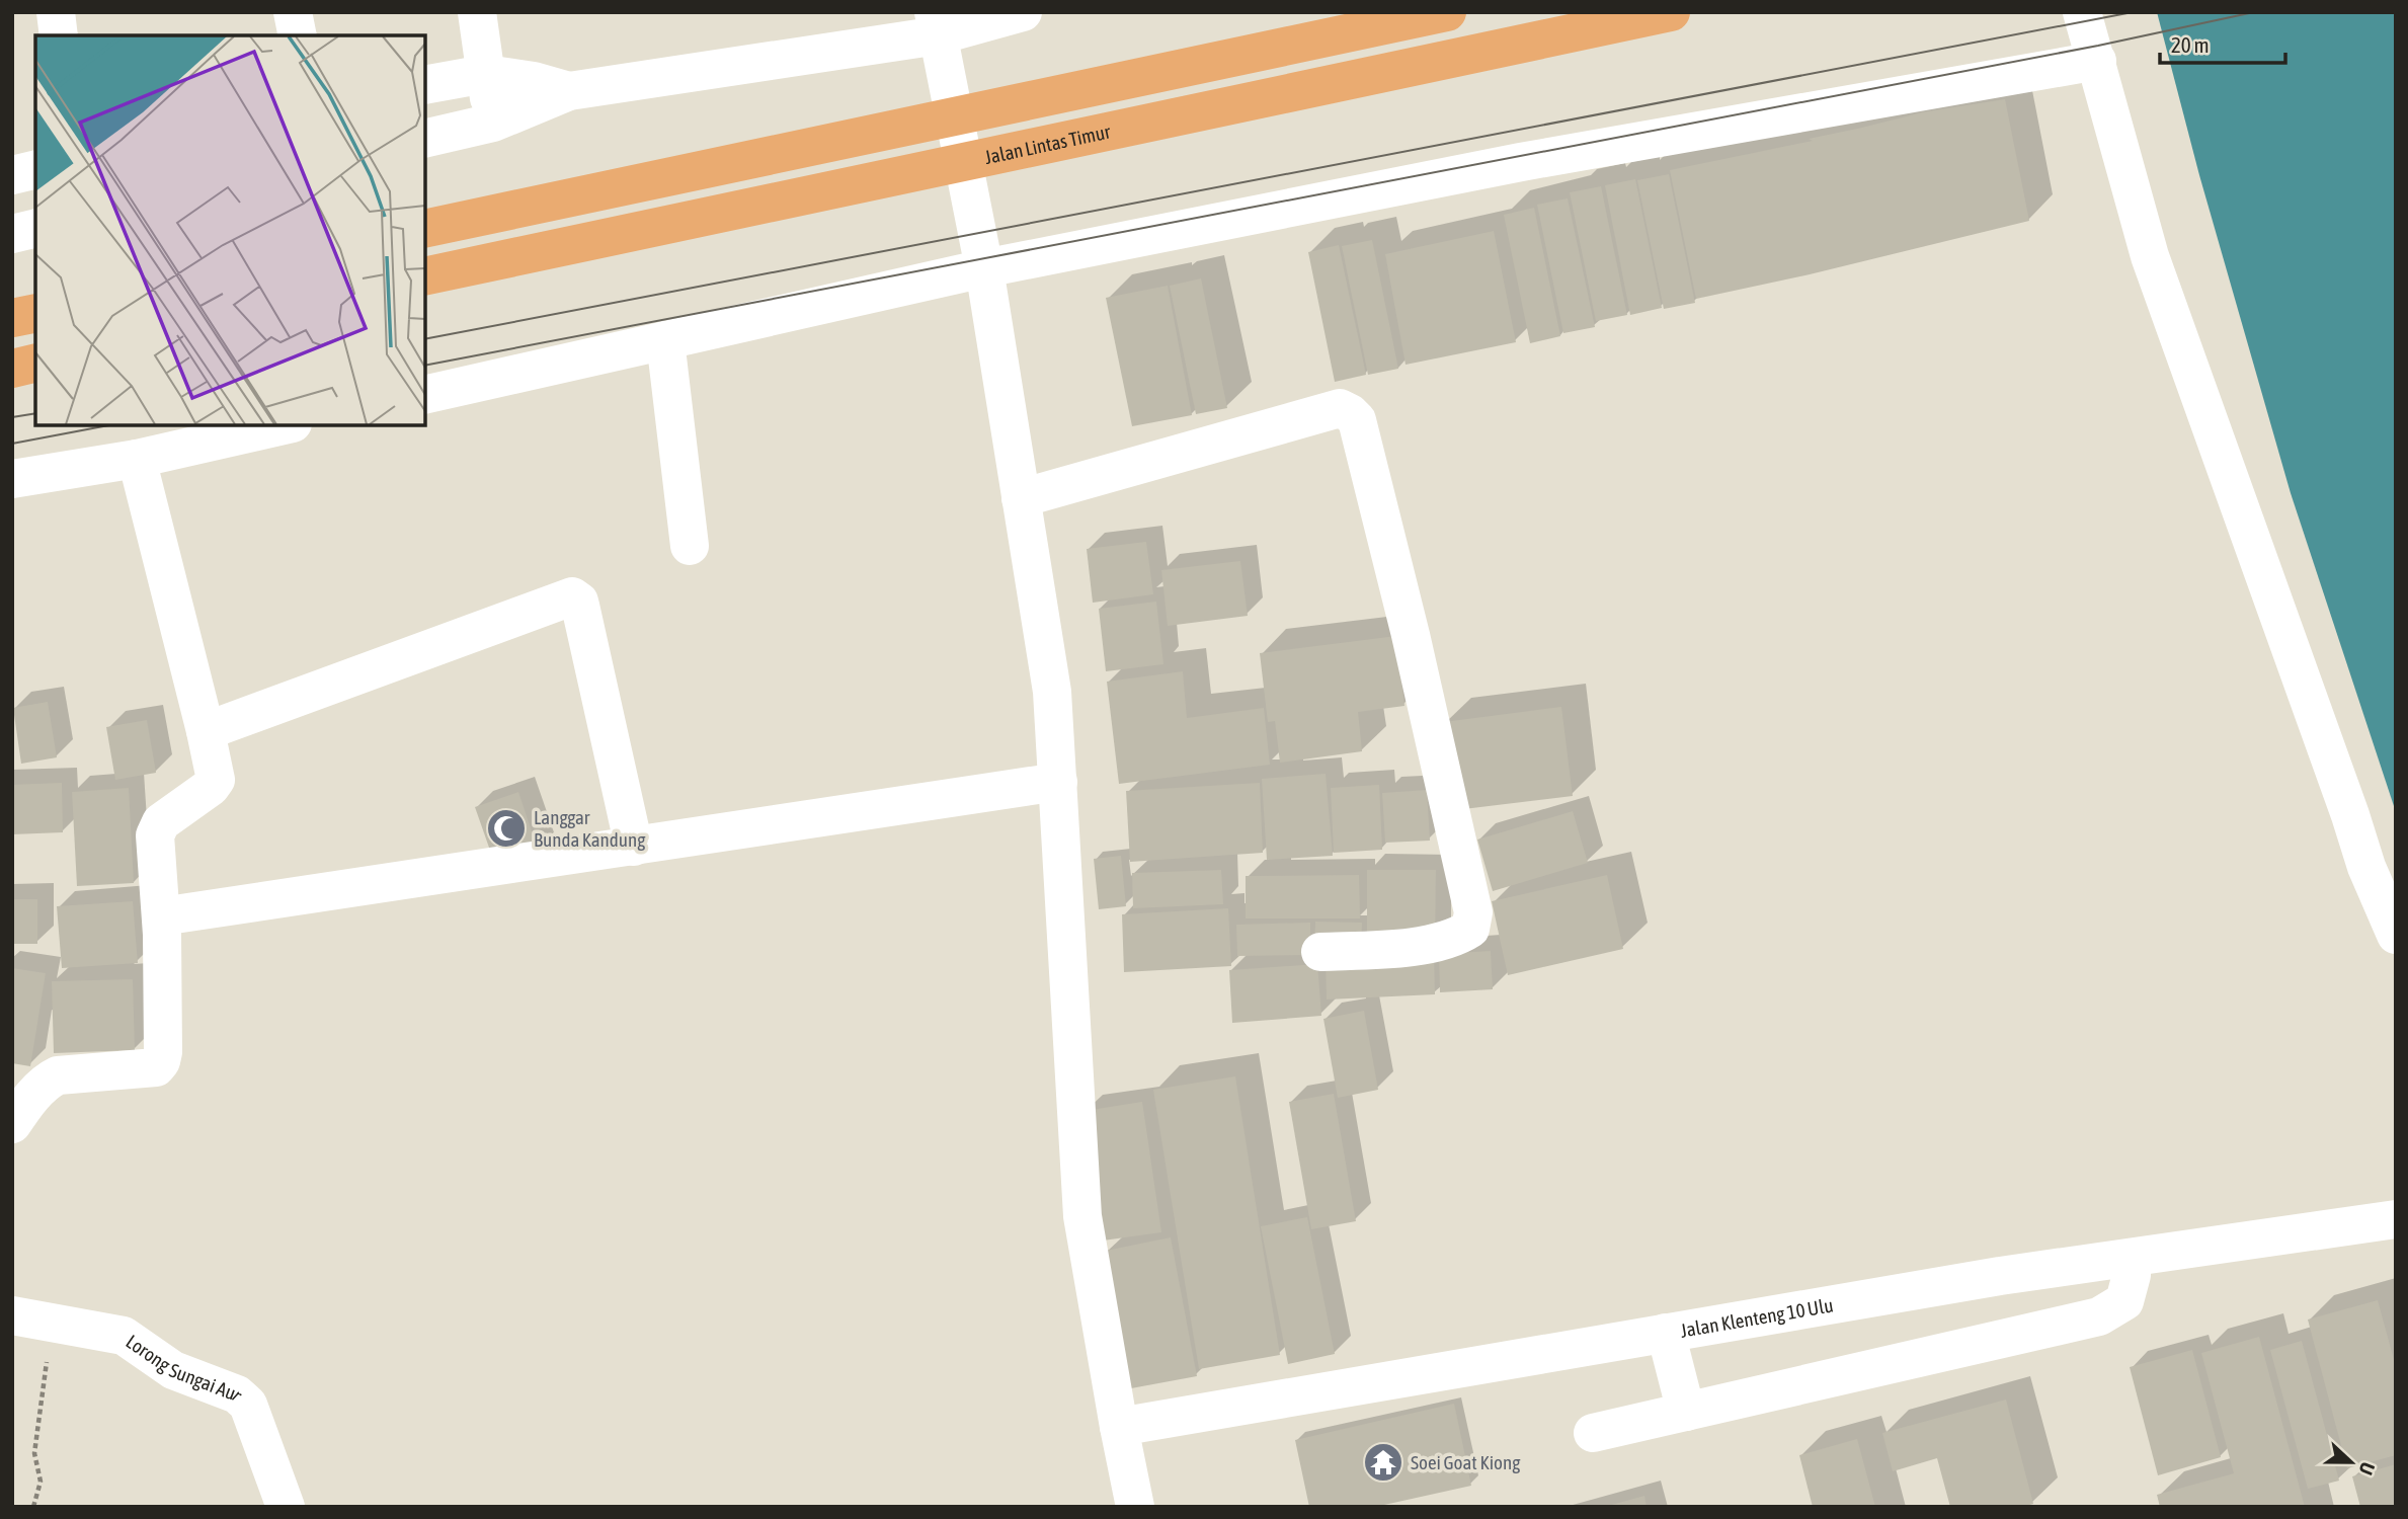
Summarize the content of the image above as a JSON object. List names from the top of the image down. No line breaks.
{"streets":{"highway":["Jalan Lintas Timur"],"street":["Jalan Klenteng 10 Ulu","Lorong Sungai Aur"]},"places":{"mosque":["Langgar Bunda Kandung"],"temple":["Soei Goat Kiong"]},"scale_bar":"20 m","north":"right"}
